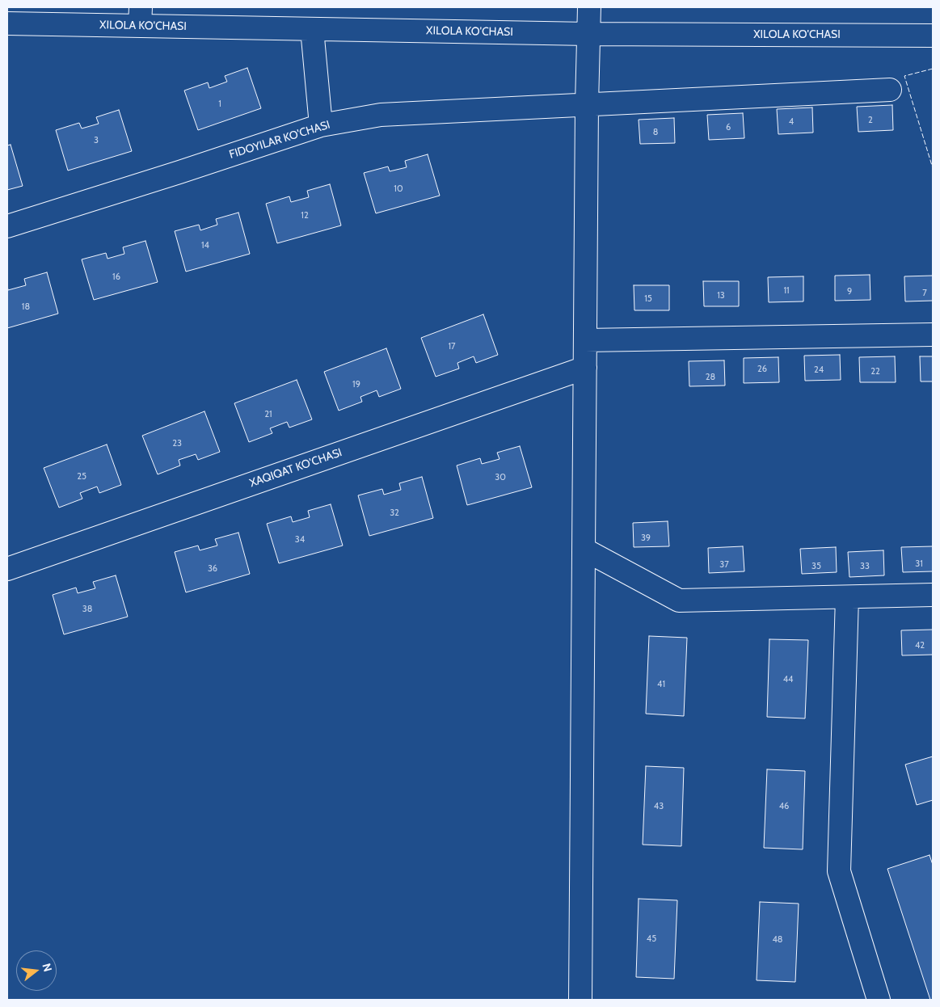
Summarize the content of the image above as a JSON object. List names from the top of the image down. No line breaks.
{"streets":{"street":["XILOLA KO'CHASI","FIDOYILAR KO'CHASI","XAQIQAT KO'CHASI"]},"house_numbers":["1","2","4","6","8","3","10","12","14","16","11","9","7","13","15","18","17","26","24","22","28","19","21","23","25","30","32","39","34","31","37","35","33","36","38","42","44","41","43","46","45","48"],"north":"right"}
